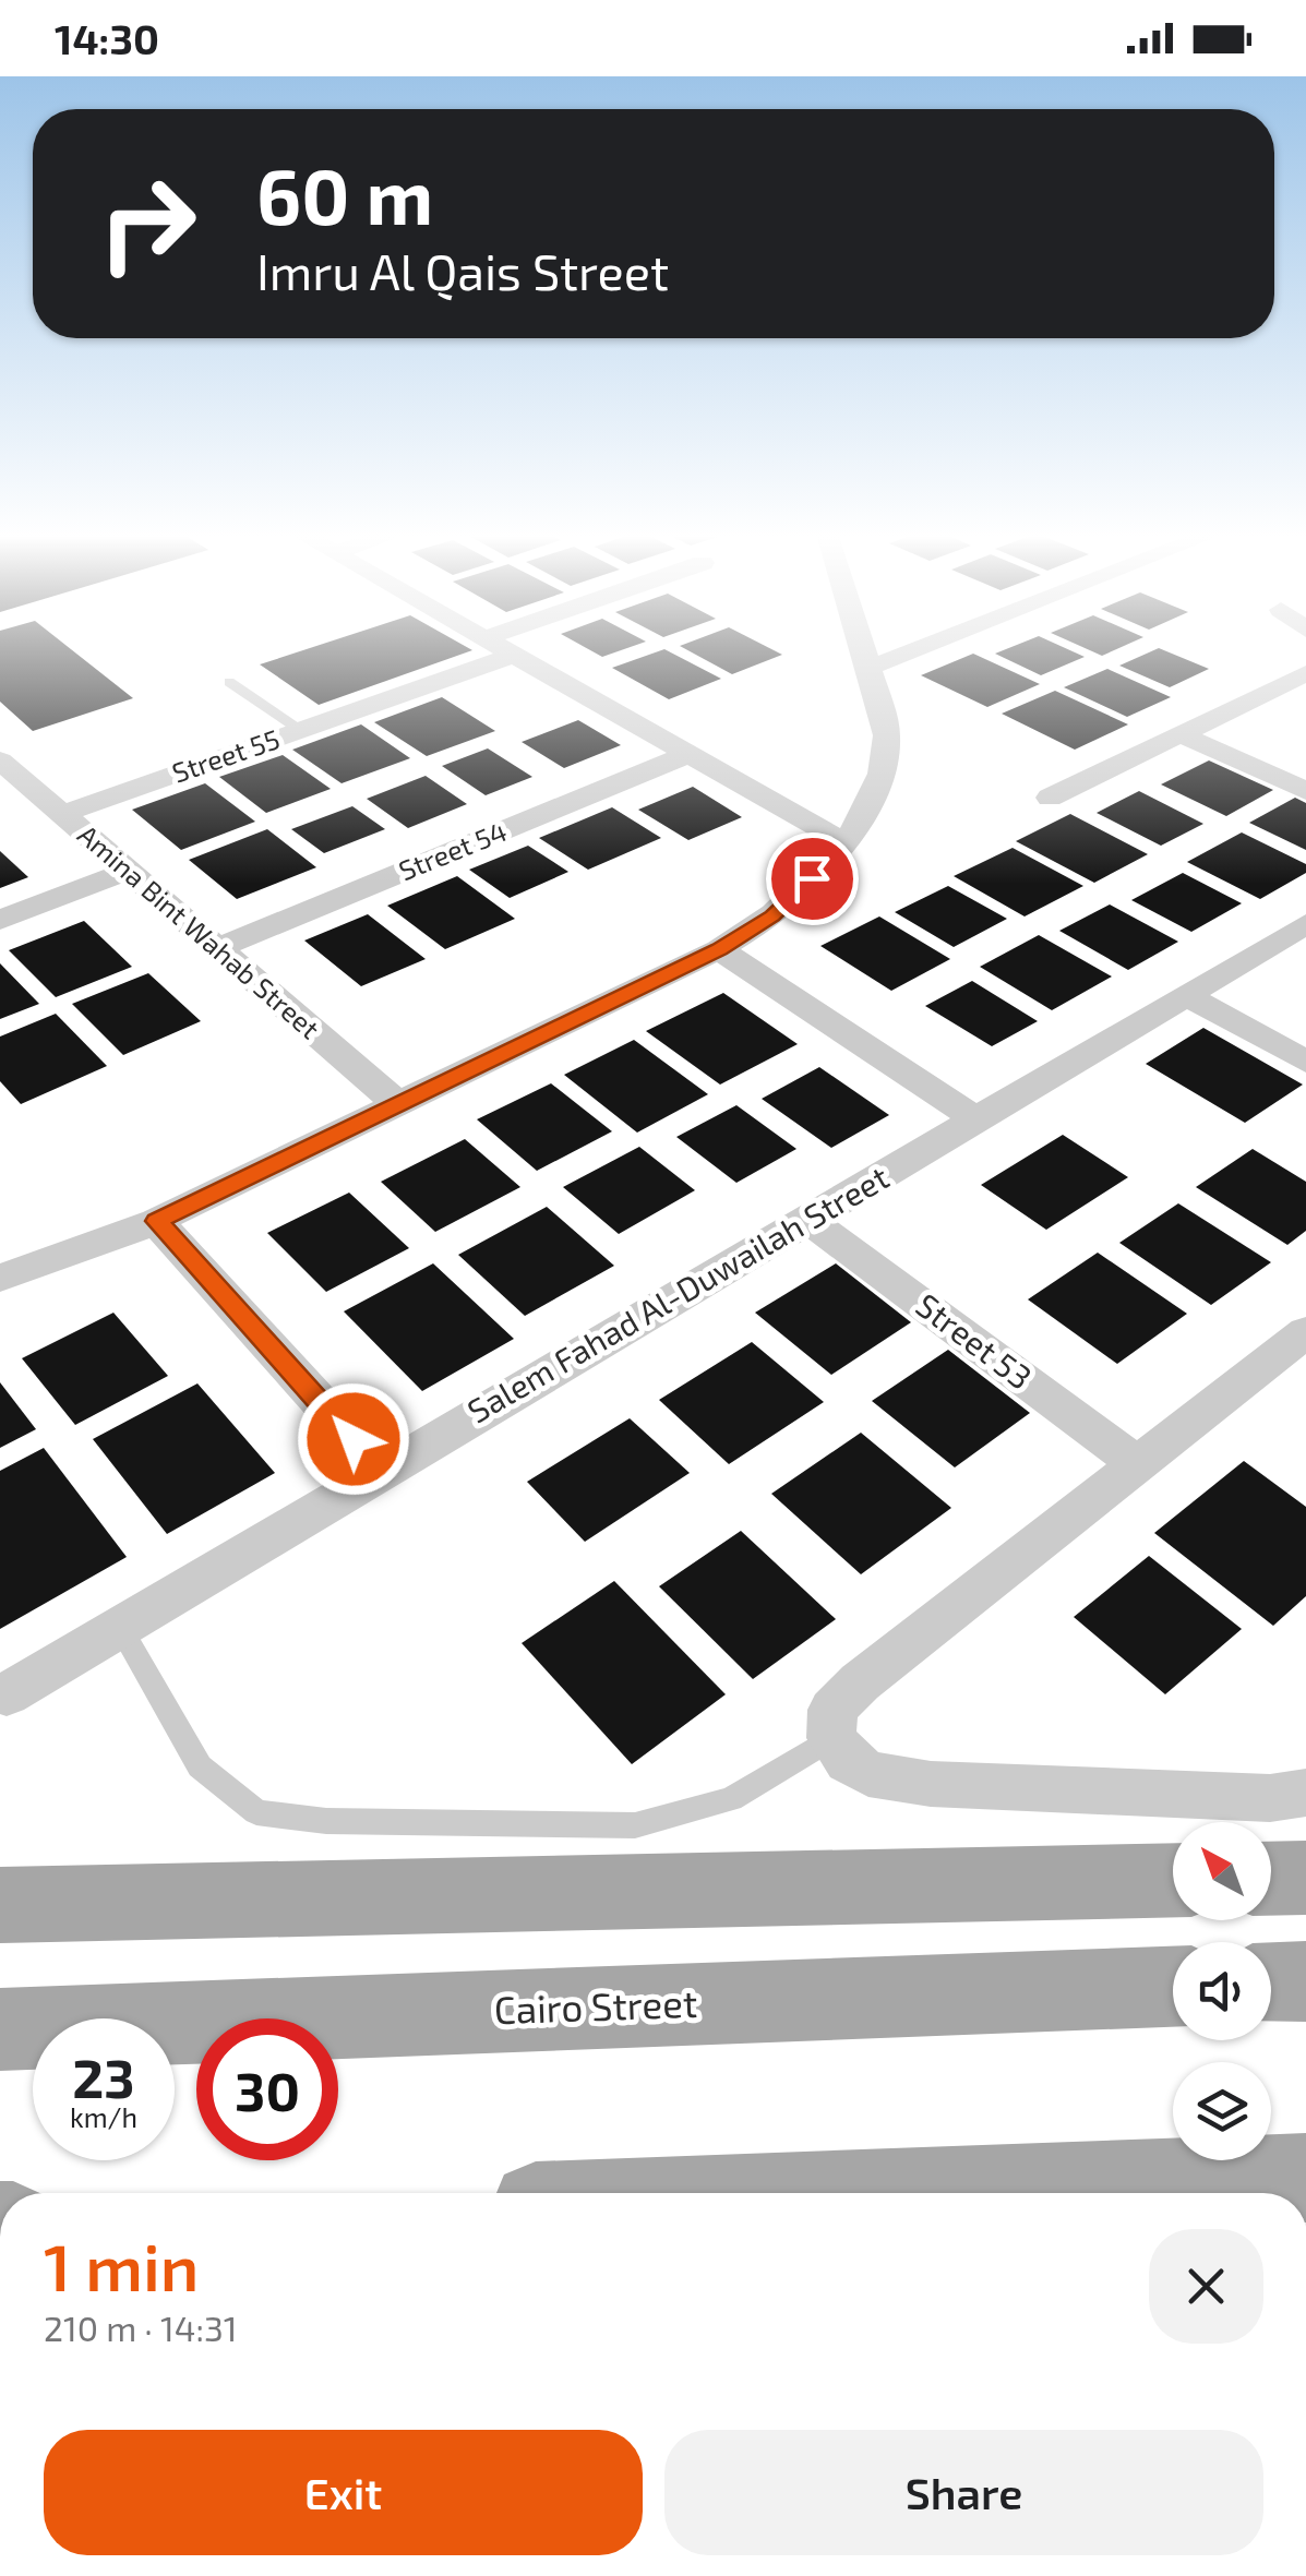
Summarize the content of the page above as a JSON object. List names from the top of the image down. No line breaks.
{"streets":{"main road":["Cairo Street"],"street":["Street 55","Street 54","Amina Bint Wahab Street","Salem Fahad Al-Duwailah Street","Street 53"]},"crossings":[["Street 55","Amina Bint Wahab Street"],["Street 54","Amina Bint Wahab Street"],["Salem Fahad Al-Duwailah Street","Street 53"]],"north":"top left","page":{"status":"14:30","turn":["60 m","Imru Al Qais Street"],"speed":"23 km/h","limit":"30","heading":["1 min","210 m · 14:31"],"buttons":["Exit","Share"]}}
